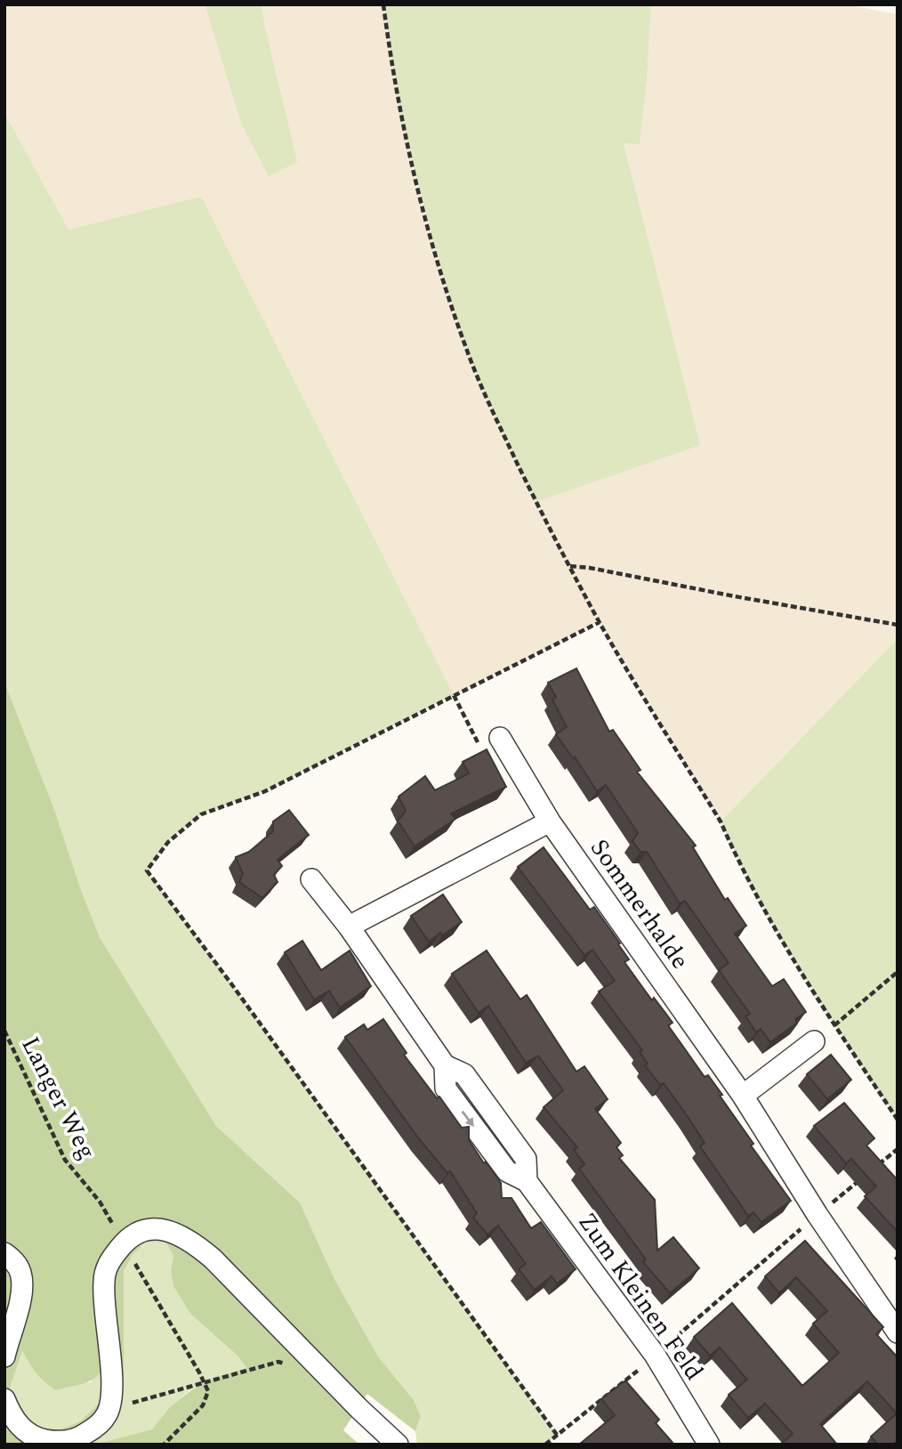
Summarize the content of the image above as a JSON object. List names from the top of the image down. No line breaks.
{"streets":{"street":["Sommerhalde","Zum Kleinen Feld"],"path":["Langer Weg"]}}
